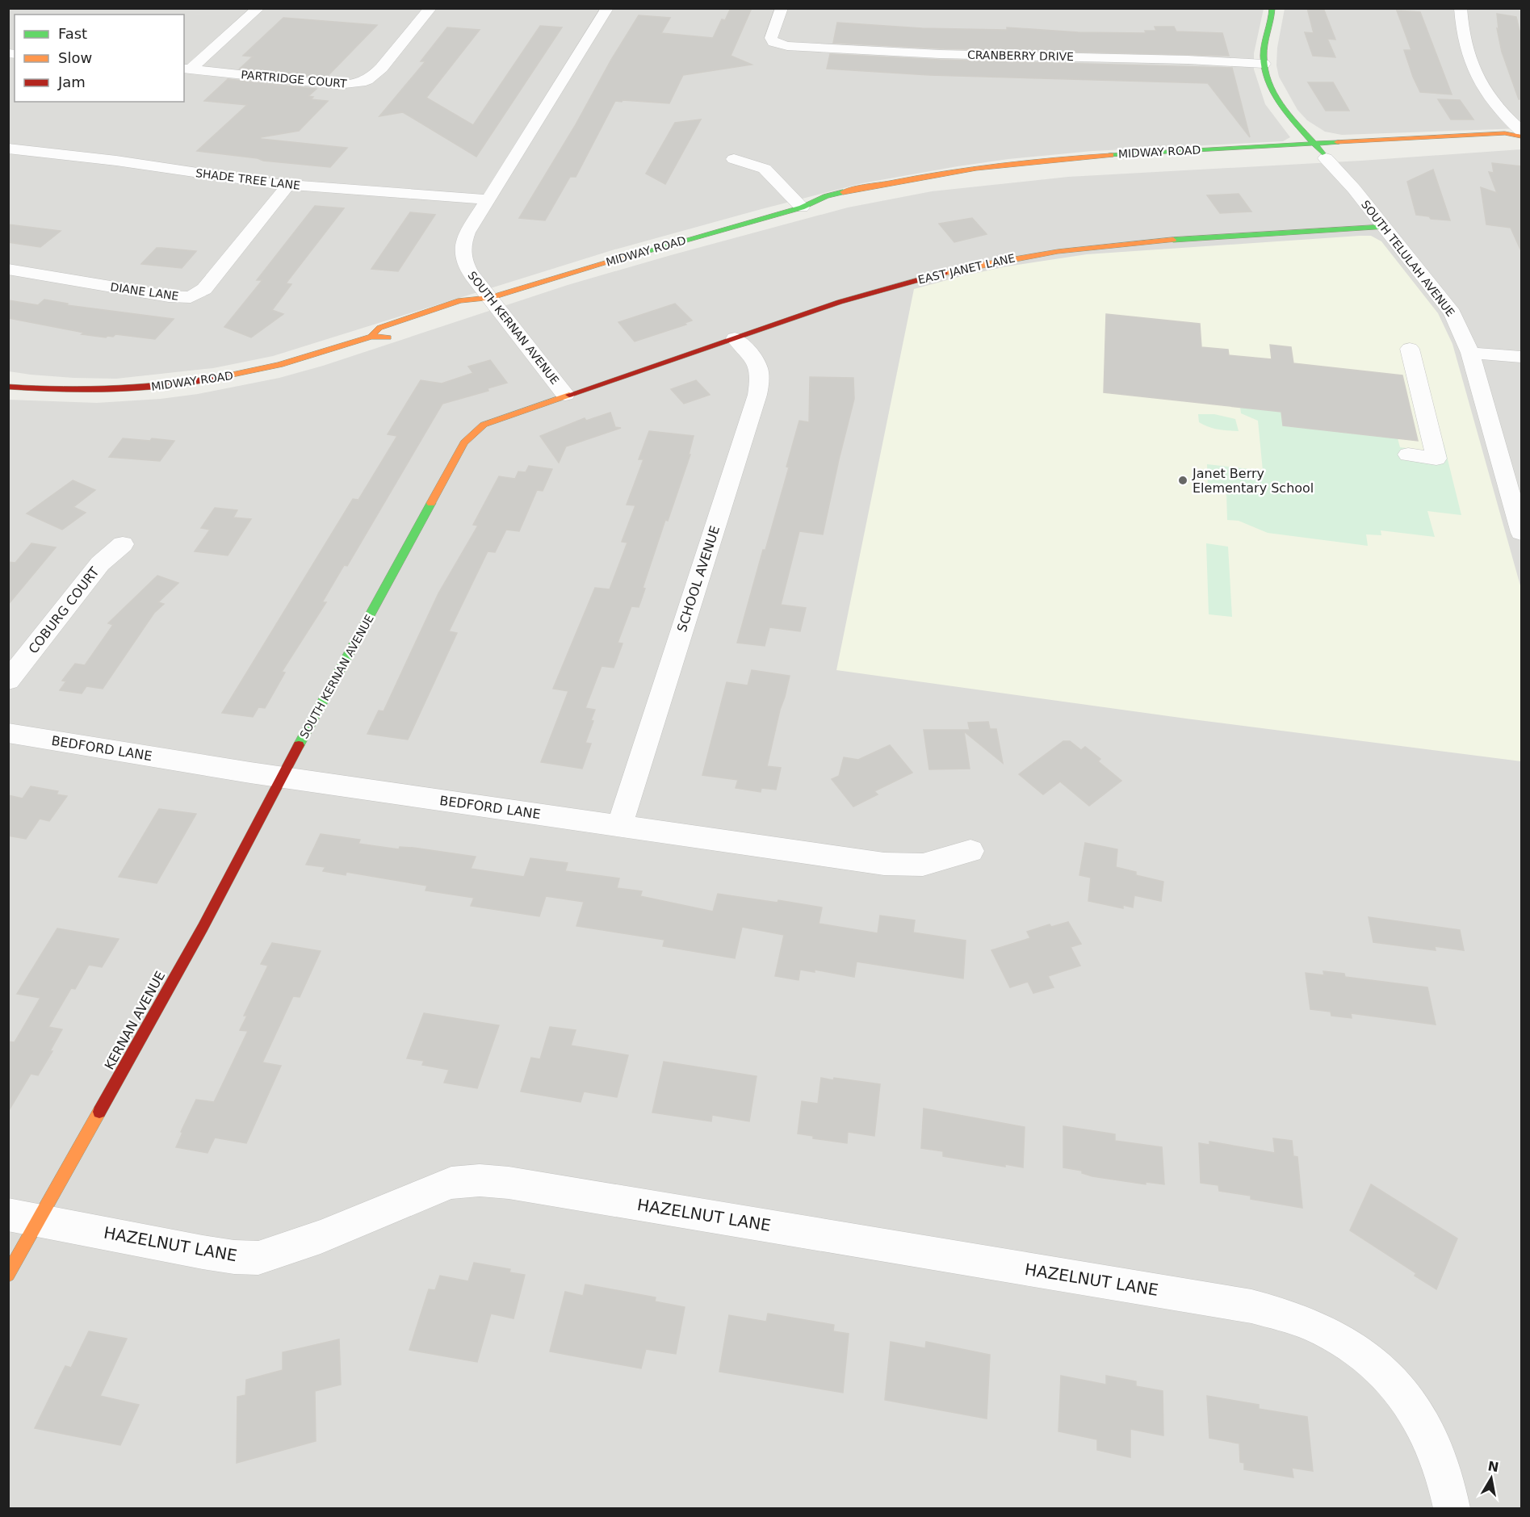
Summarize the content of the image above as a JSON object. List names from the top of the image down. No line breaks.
{"streets":{"main road":["MIDWAY ROAD","SOUTH TELULAH AVENUE","EAST JANET LANE","SOUTH KERNAN AVENUE","KERNAN AVENUE"],"street":["CRANBERRY DRIVE","PARTRIDGE COURT","SHADE TREE LANE","DIANE LANE","SCHOOL AVENUE","COBURG COURT","BEDFORD LANE","HAZELNUT LANE"]},"crossings":[["CRANBERRY DRIVE","SOUTH TELULAH AVENUE"],["MIDWAY ROAD","SOUTH TELULAH AVENUE"],["MIDWAY ROAD","SOUTH KERNAN AVENUE"],["SHADE TREE LANE","DIANE LANE"],["SHADE TREE LANE","SOUTH KERNAN AVENUE"],["SOUTH TELULAH AVENUE","EAST JANET LANE"],["EAST JANET LANE","SOUTH KERNAN AVENUE"],["EAST JANET LANE","SCHOOL AVENUE"],["SOUTH KERNAN AVENUE","BEDFORD LANE"],["SOUTH KERNAN AVENUE","KERNAN AVENUE"],["SCHOOL AVENUE","BEDFORD LANE"],["BEDFORD LANE","KERNAN AVENUE"],["KERNAN AVENUE","HAZELNUT LANE"]],"places":["Janet Berry Elementary School"],"legend":["Fast","Slow","Jam"],"north":"top"}
